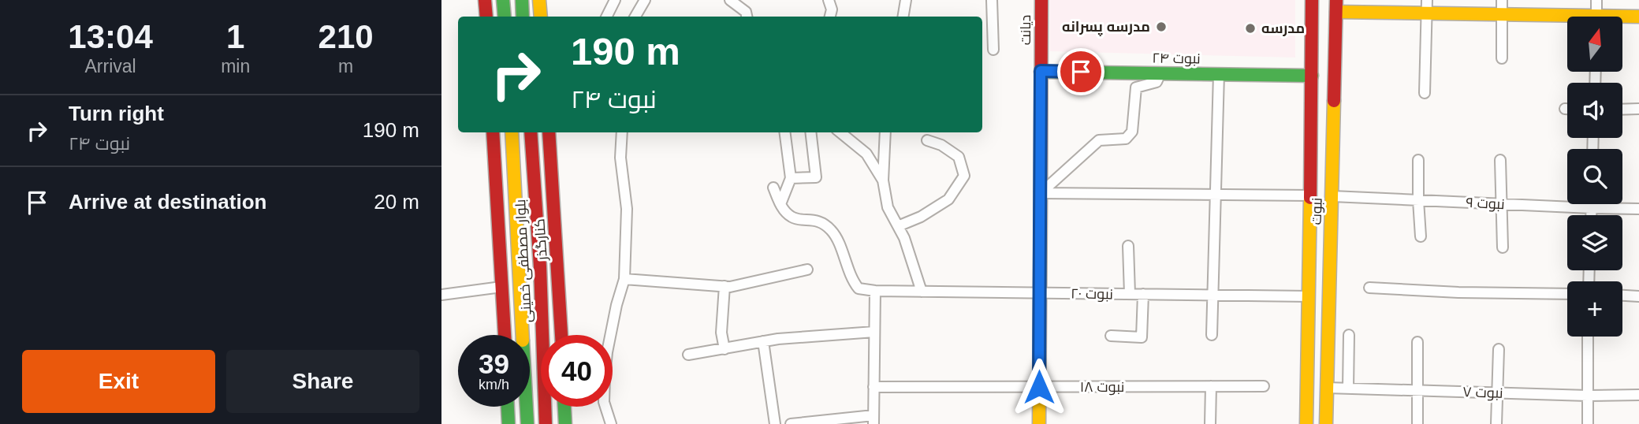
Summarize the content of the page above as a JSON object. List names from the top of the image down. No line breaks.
{"streets":{"street":["دیانت","نبوت ۲۴","نبوت ۹","نبوت","کنارگذر","بلوار مصطفی خمینی","نبوت ۲۰","نبوت ۱۸","نبوت ۷"]},"crossings":[["دیانت","نبوت ۲۴"],["دیانت","نبوت ۲۰"],["دیانت","نبوت ۱۸"],["نبوت ۲۴","نبوت"],["نبوت ۹","نبوت"],["نبوت","نبوت ۲۰"],["نبوت","نبوت ۷"]],"places":["مدرسه پسرانه","مدرسه"],"north":"top","page":{"eta":["13:04","Arrival","1","min","210","m"],"map_buttons":"+","turn":["190 m","نبوت ۲۴"],"list":[{"name":"Turn right","note":"نبوت ۲۴","value":"190 m"},{"name":"Arrive at destination","value":"20 m"}],"speed":"39 km/h","limit":"40","buttons":["Exit","Share"]}}
